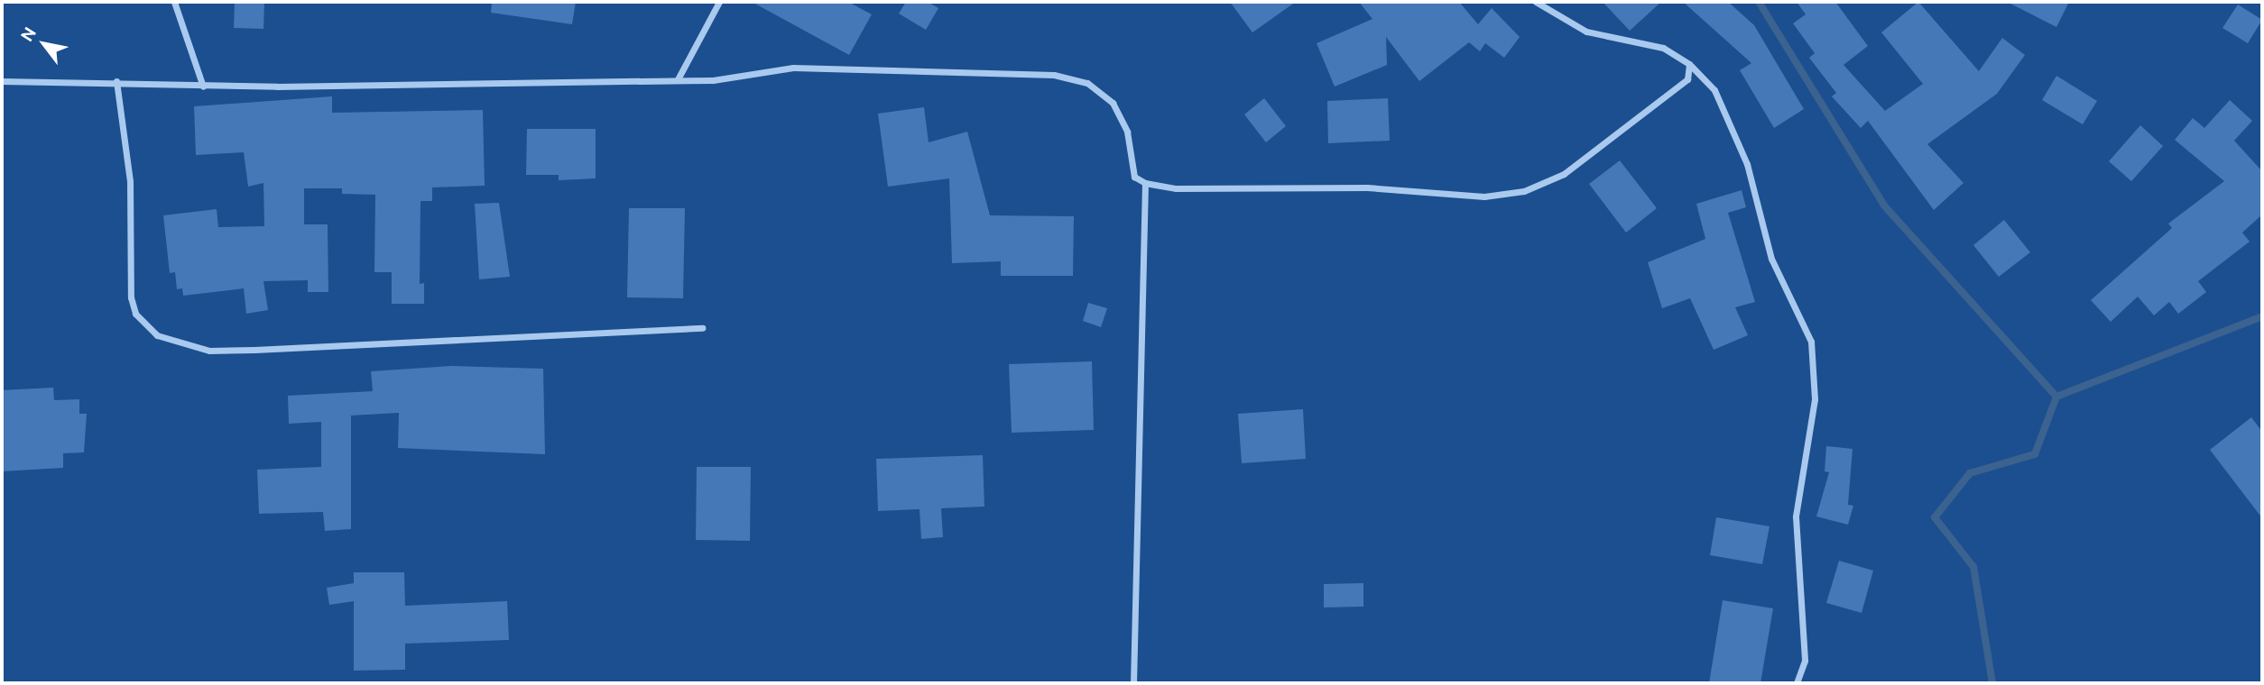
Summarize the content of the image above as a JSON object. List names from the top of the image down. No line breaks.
{"north":"top left"}
